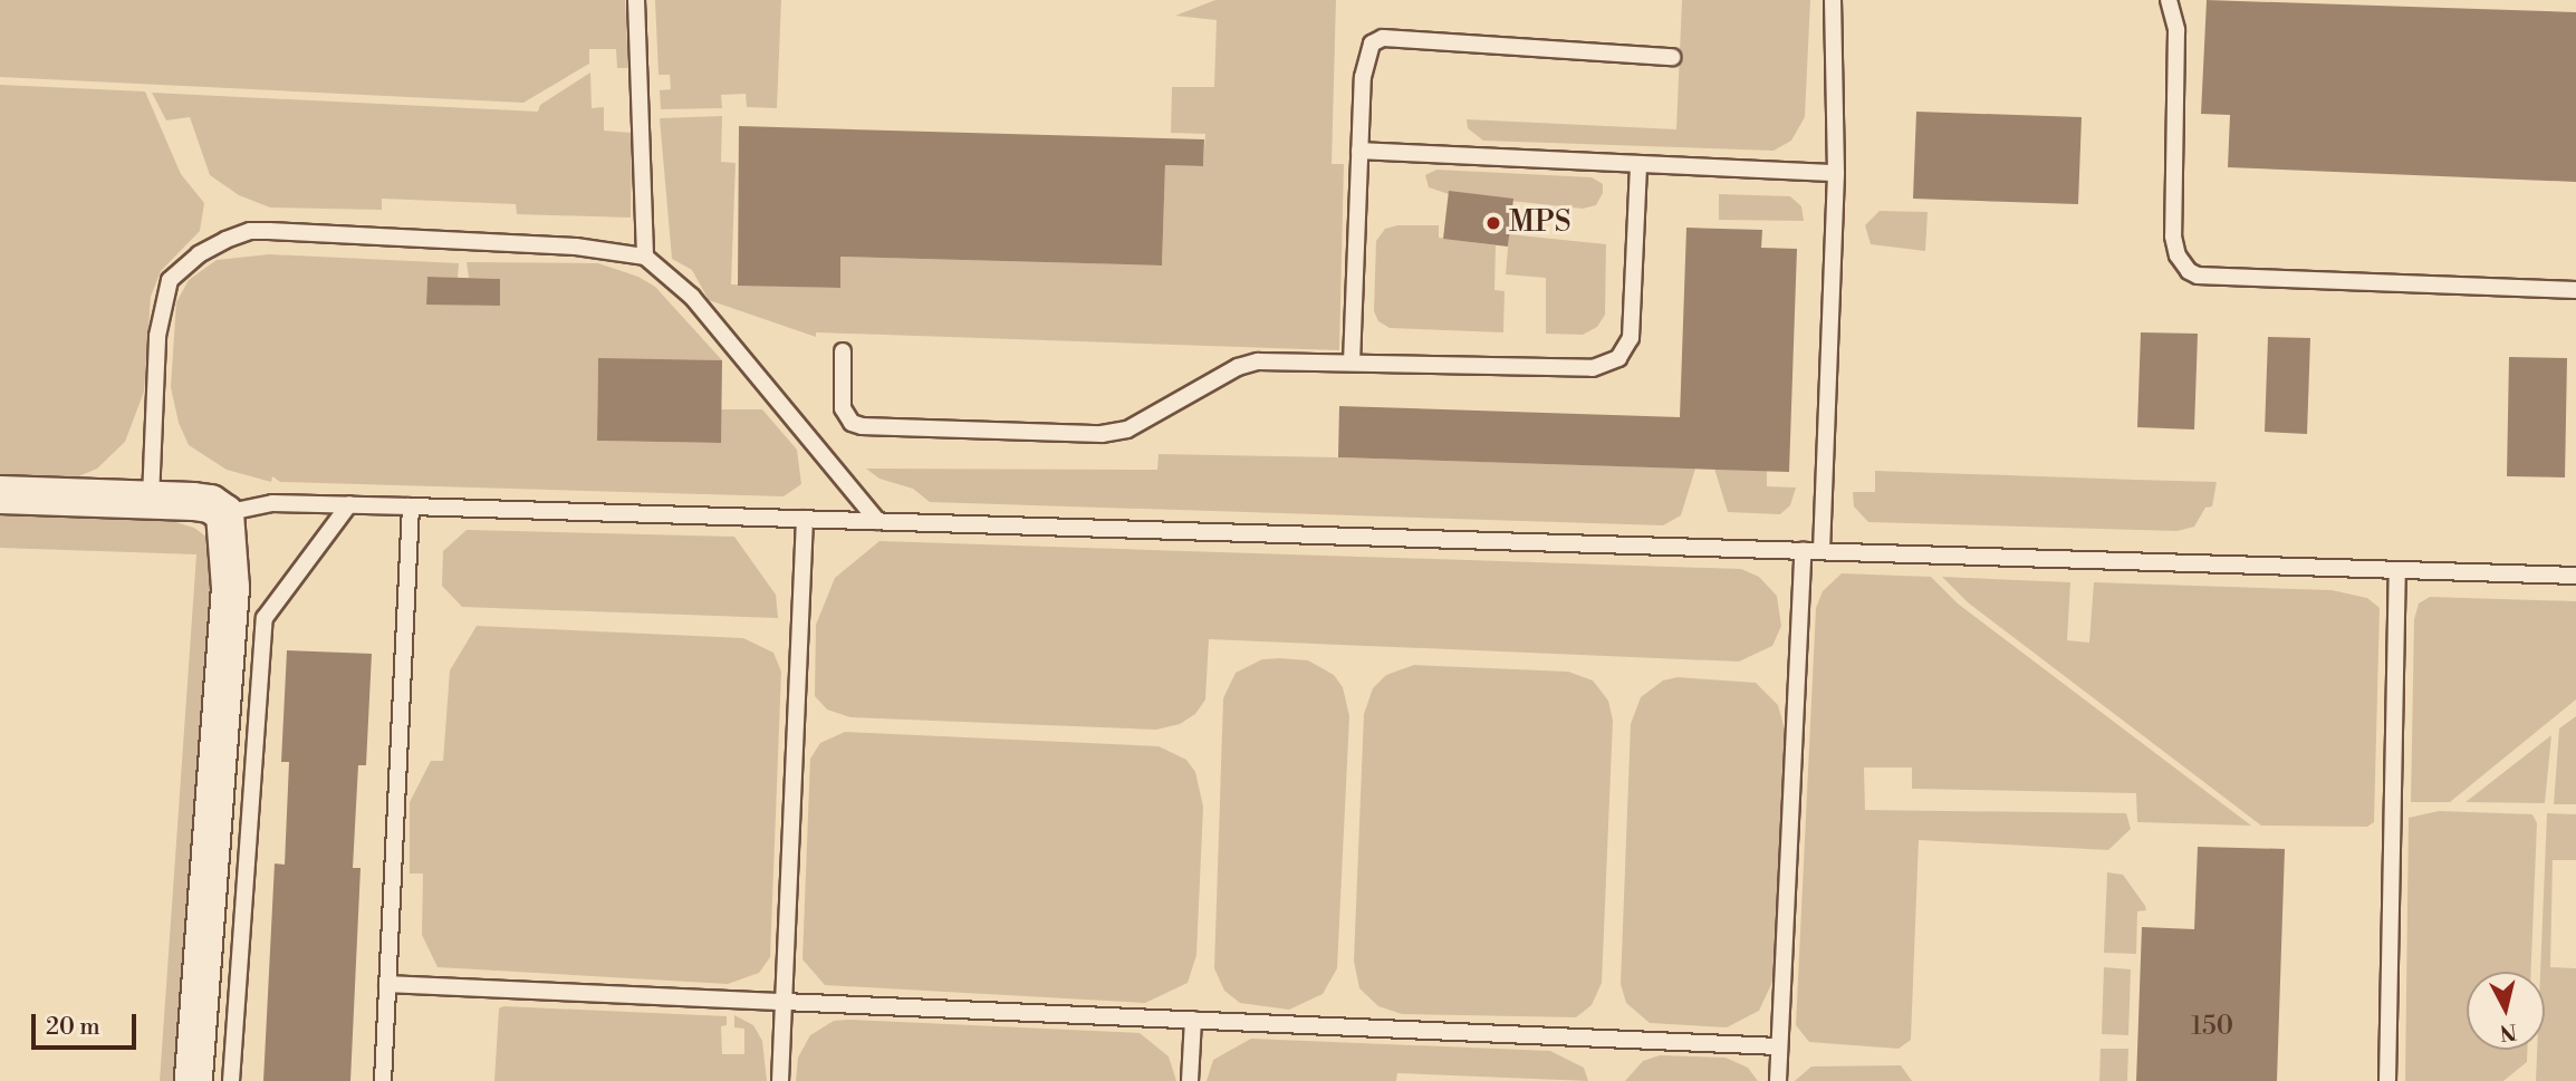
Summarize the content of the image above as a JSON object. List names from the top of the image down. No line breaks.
{"places":["MPS"],"house_numbers":["150"],"scale_bar":"20 m","north":"bottom"}
